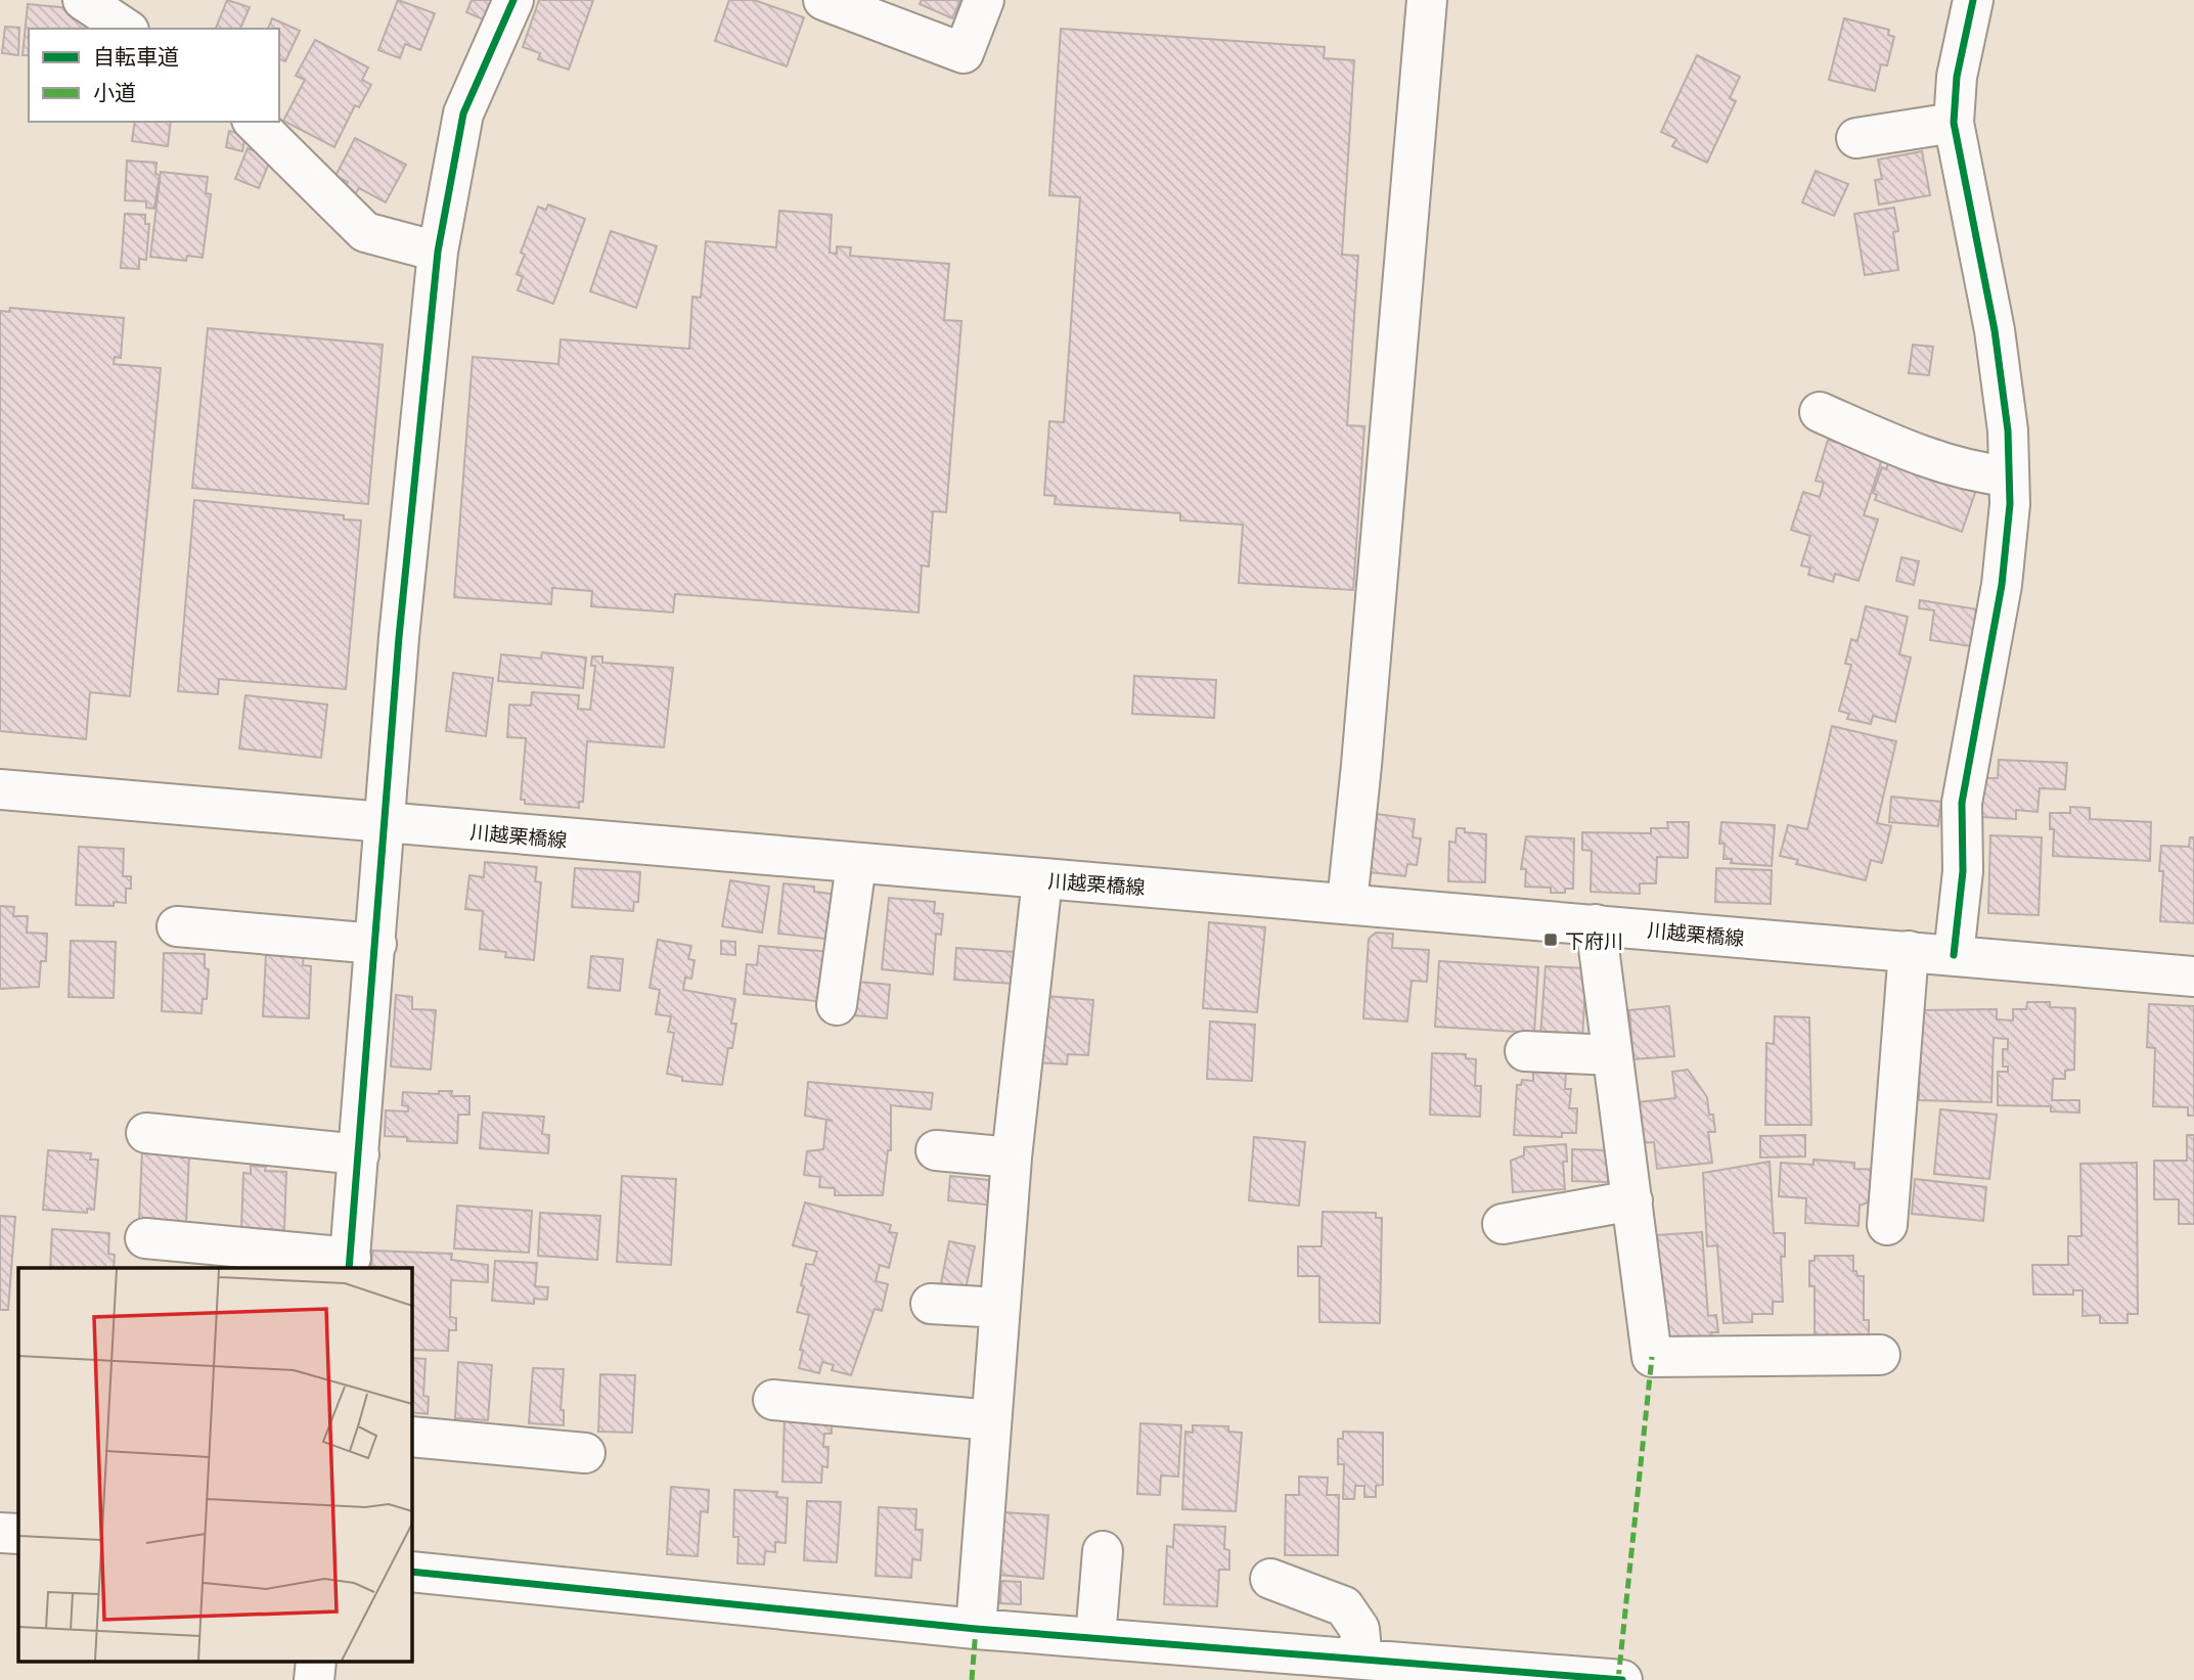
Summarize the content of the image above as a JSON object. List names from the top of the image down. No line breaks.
{"streets":{"street":["川越栗橋線"]},"places":{"transit":["下府川"]},"legend":["自転車道","小道"]}
